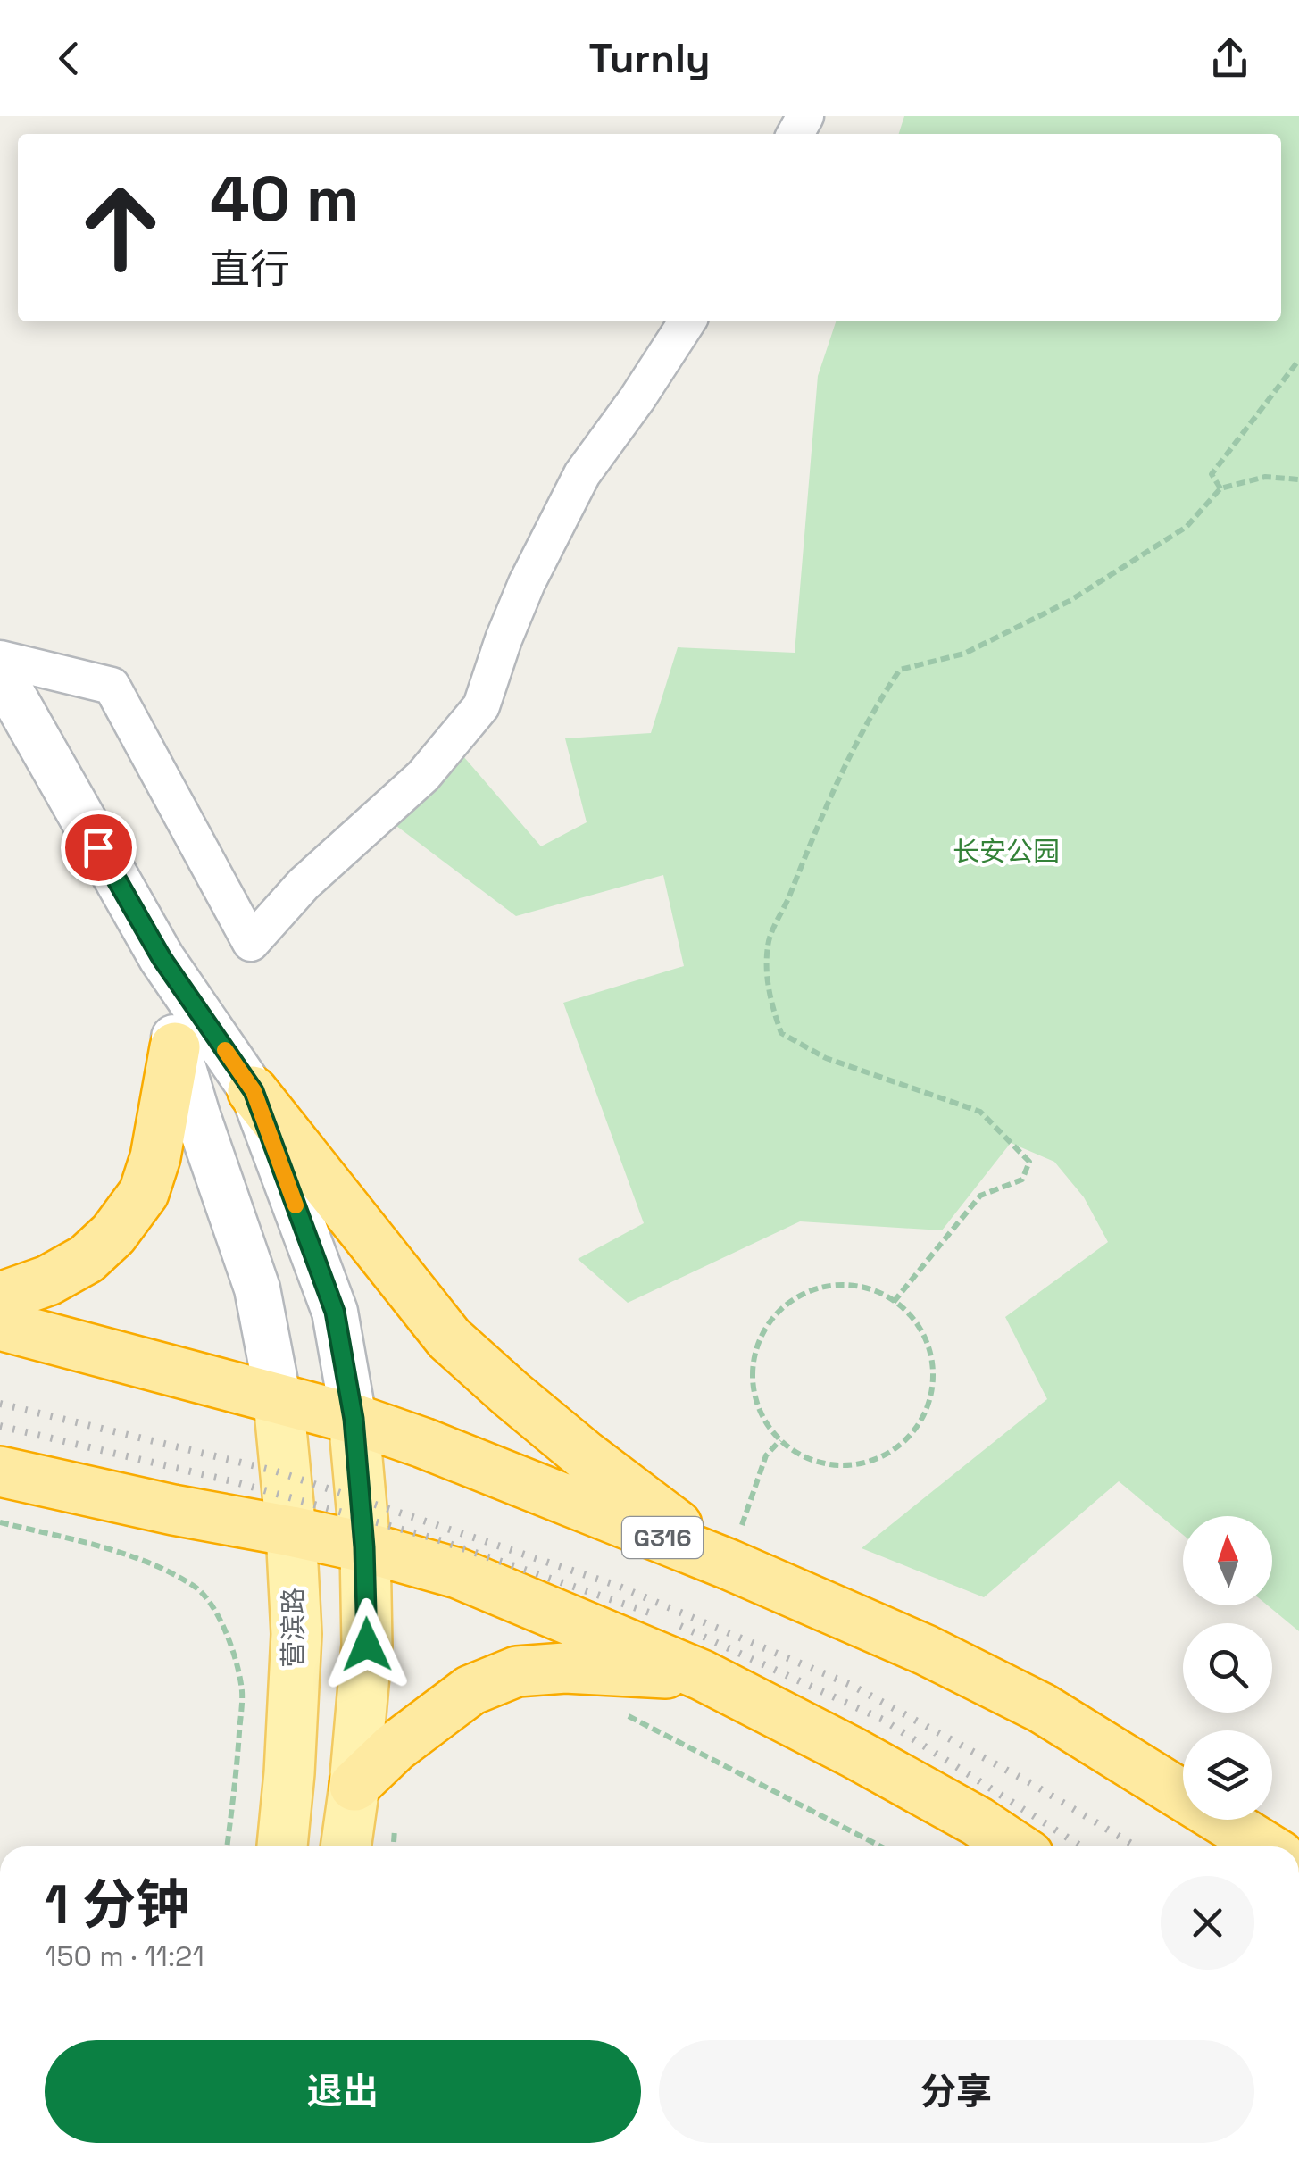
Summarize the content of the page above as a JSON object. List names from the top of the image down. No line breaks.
{"streets":{"highway":["G316"],"main road":["营滨路"]},"crossings":[["G316","营滨路"]],"parks":["长安公园"],"north":"top","page":{"header":"Turnly","turn":["40 m","直行"],"heading":["1 分钟","150 m · 11:21"],"buttons":["退出","分享"]}}
